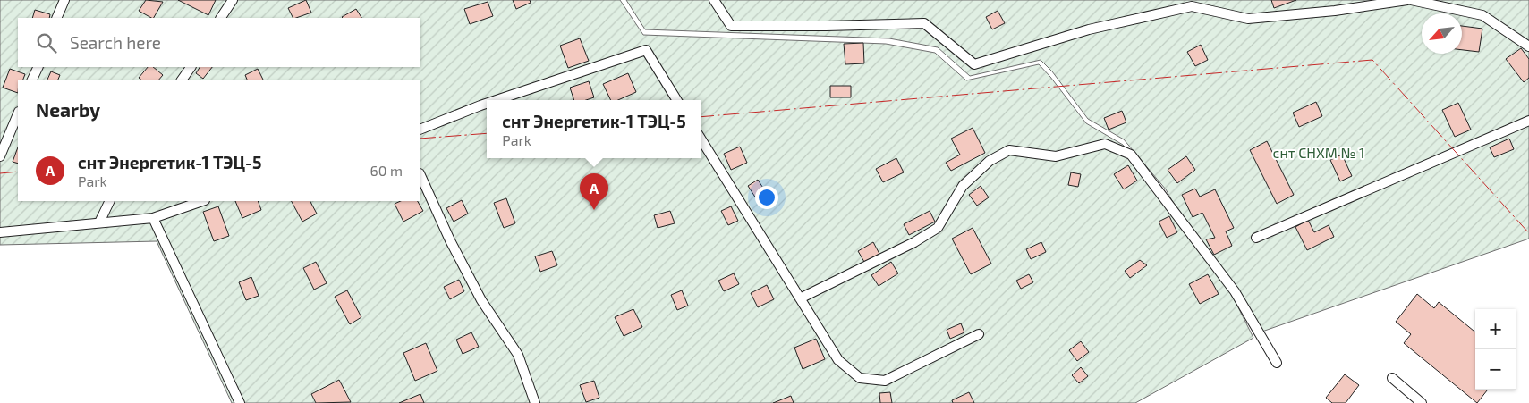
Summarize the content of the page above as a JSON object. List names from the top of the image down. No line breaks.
{"parks":["снт СНХМ № 1"],"north":"bottom left","page":{"search":"Search here","heading":"Nearby","popup":["снт Энергетик-1 ТЭЦ-5","Park"],"list":[{"mark":"A","name":"снт Энергетик-1 ТЭЦ-5","note":"Park","value":"60 m"}],"pins":"A","map_buttons":["+","−"]}}
